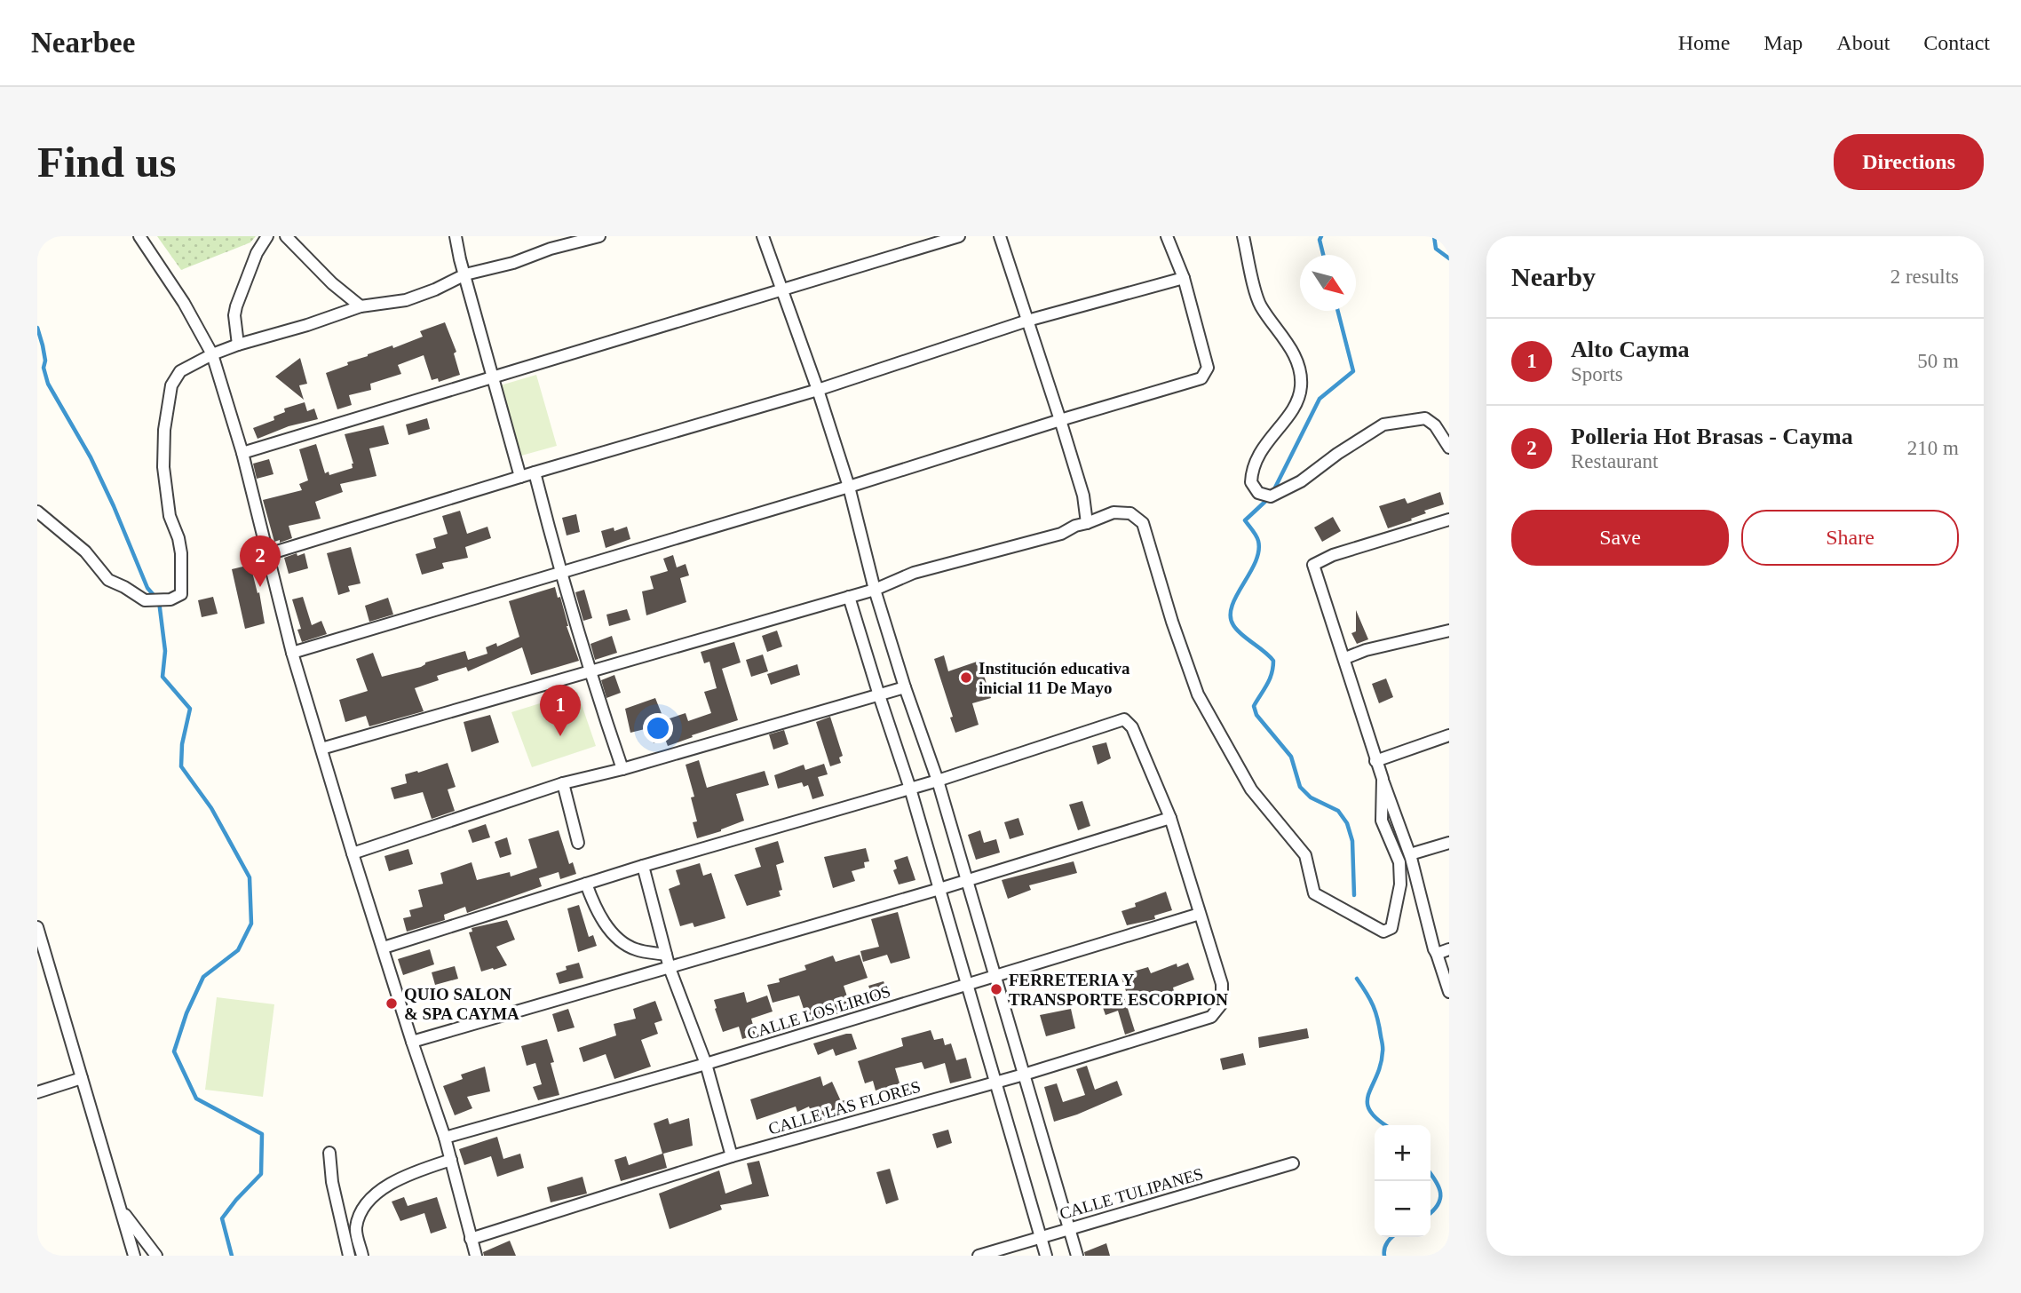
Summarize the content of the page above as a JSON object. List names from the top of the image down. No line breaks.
{"streets":{"street":["CALLE LOS LIRIOS","CALLE LAS FLORES","CALLE TULIPANES"]},"crossings":[["CALLE LOS LIRIOS","CALLE LAS FLORES"]],"places":["Institución educativa inicial 11 De Mayo","FERRETERIA Y TRANSPORTE ESCORPION","QUIO SALON & SPA CAYMA"],"north":"bottom right","page":{"header":"Nearbee","nav":["Home","Map","About","Contact"],"buttons":["Directions",["Save","Share"]],"title":"Find us","heading":["Nearby","2 results"],"list":[{"mark":"1","name":"Alto Cayma","note":"Sports","value":"50 m"},{"mark":"2","name":"Polleria Hot Brasas - Cayma","note":"Restaurant","value":"210 m"}],"pins":["2","1"],"map_buttons":["+","−"]}}
